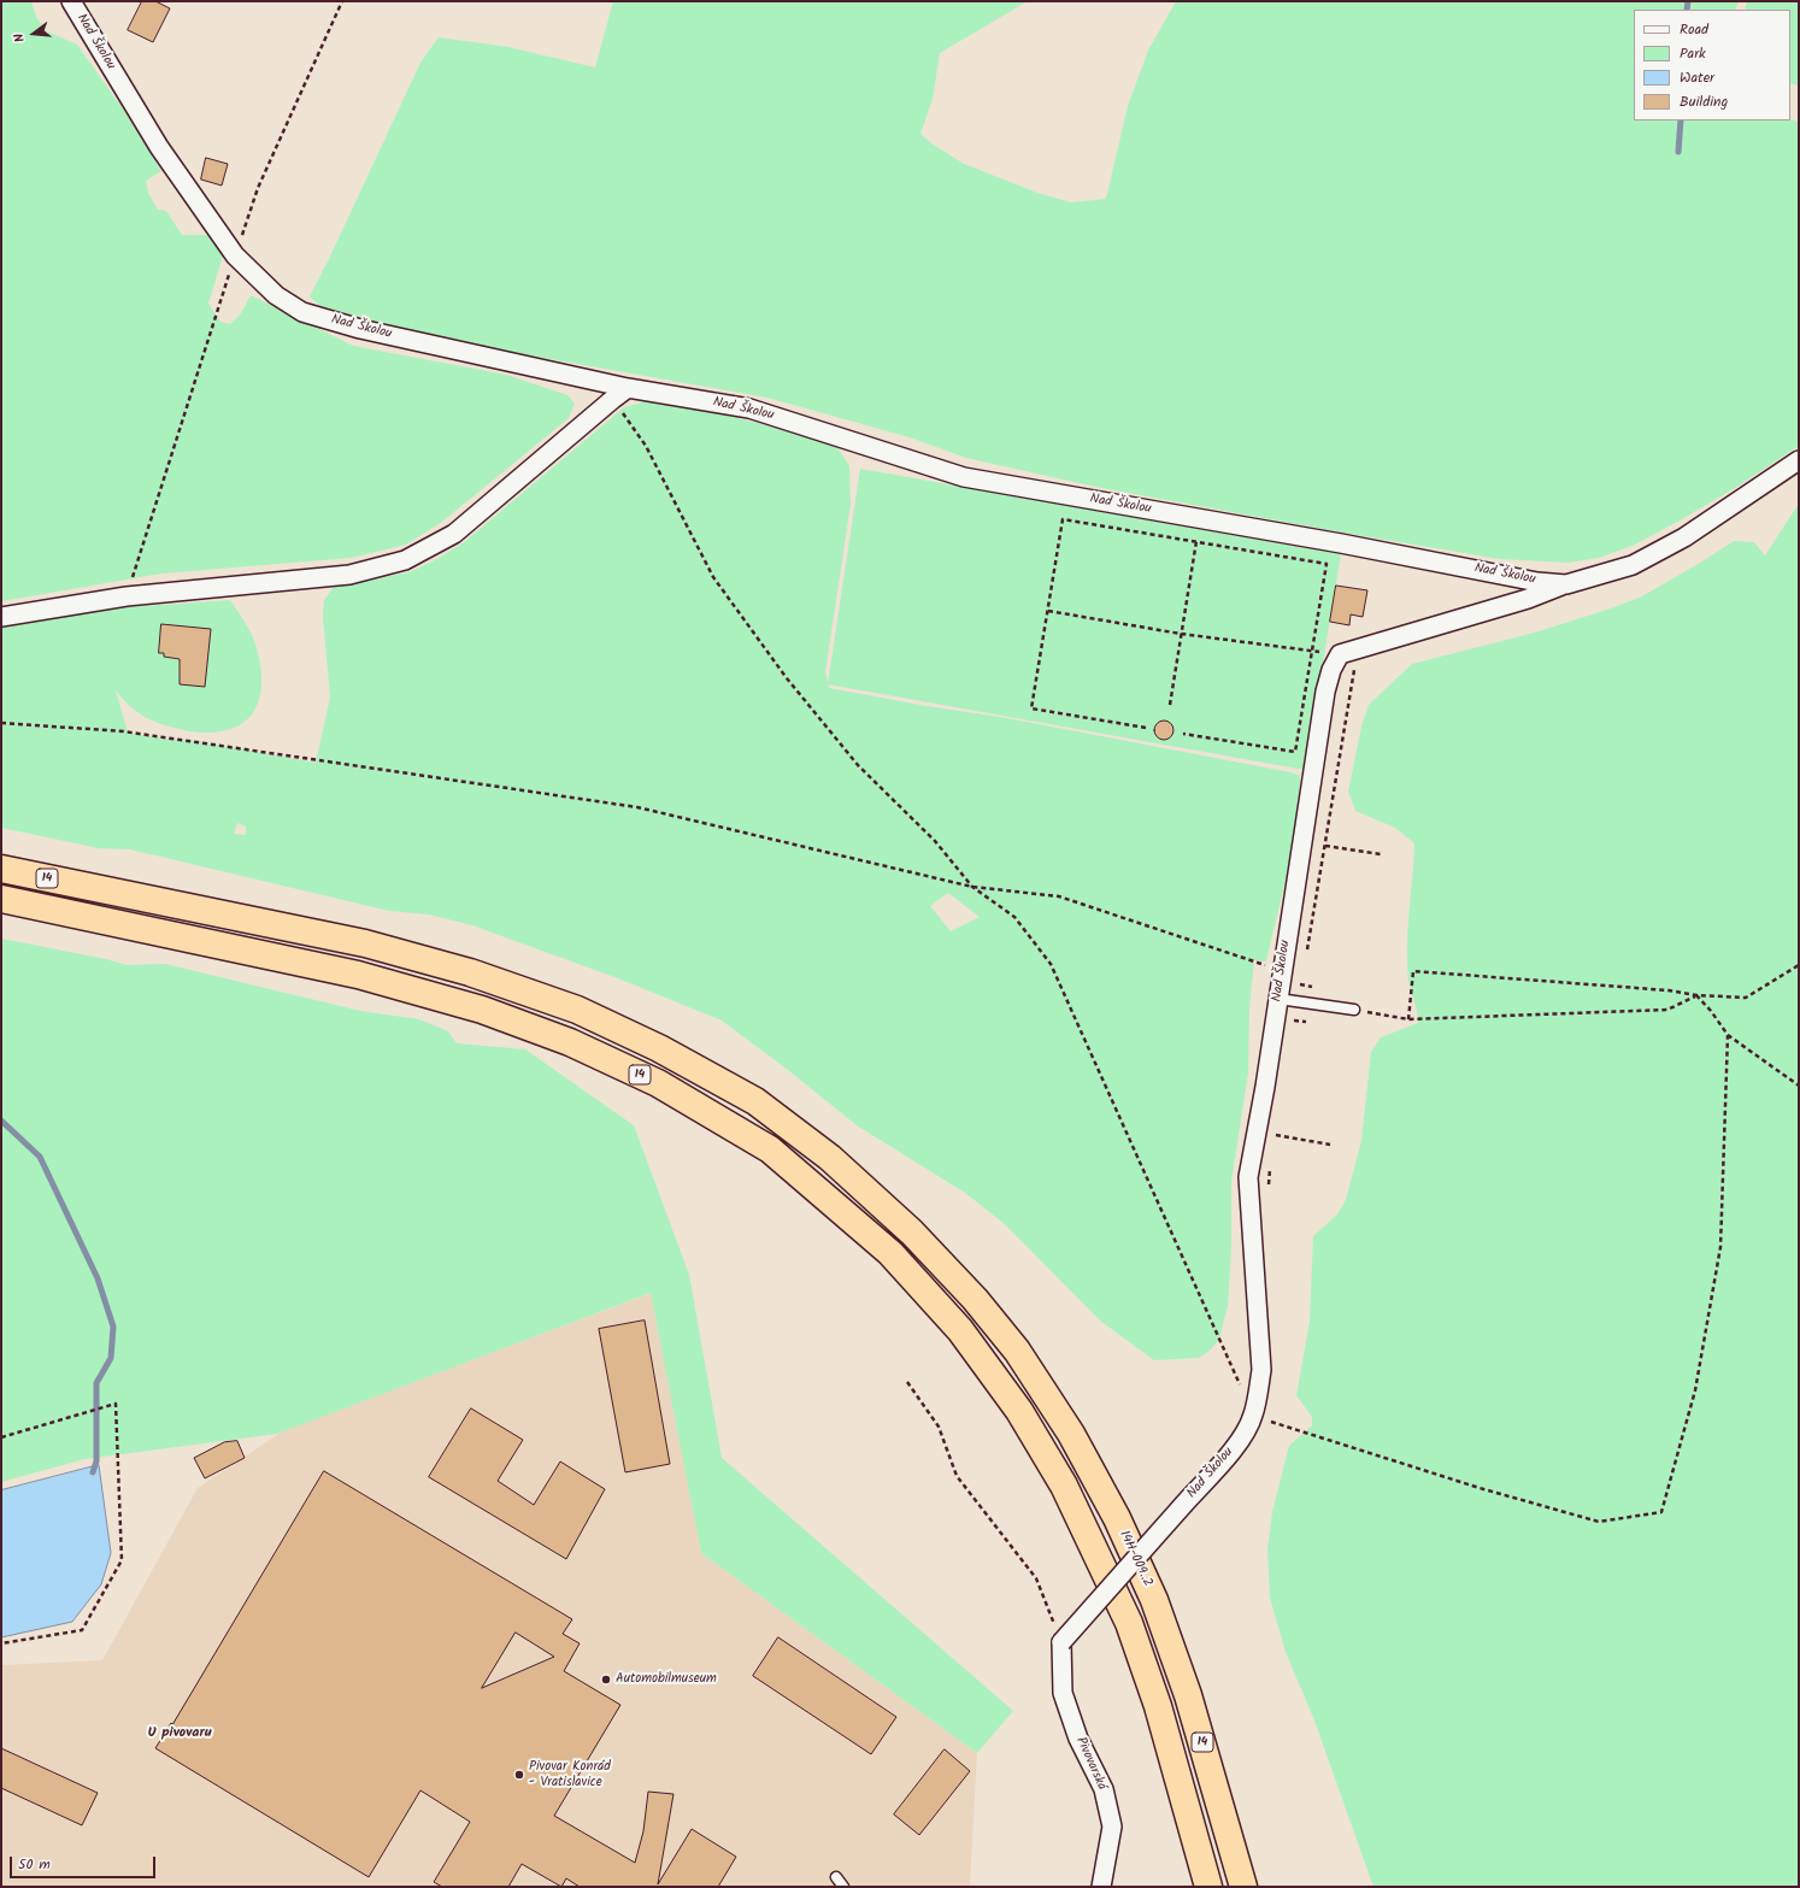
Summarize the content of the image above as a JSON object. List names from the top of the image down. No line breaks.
{"streets":{"highway":["14","14H-009..2"],"street":["Nad Školou","Pivovarská"]},"crossings":[["Nad Školou","Pivovarská"]],"districts":["U pivovaru"],"places":["Automobilmuseum","Pivovar Konrád - Vratislavice"],"legend":["Road","Park","Water","Building"],"scale_bar":"50 m","north":"left"}
